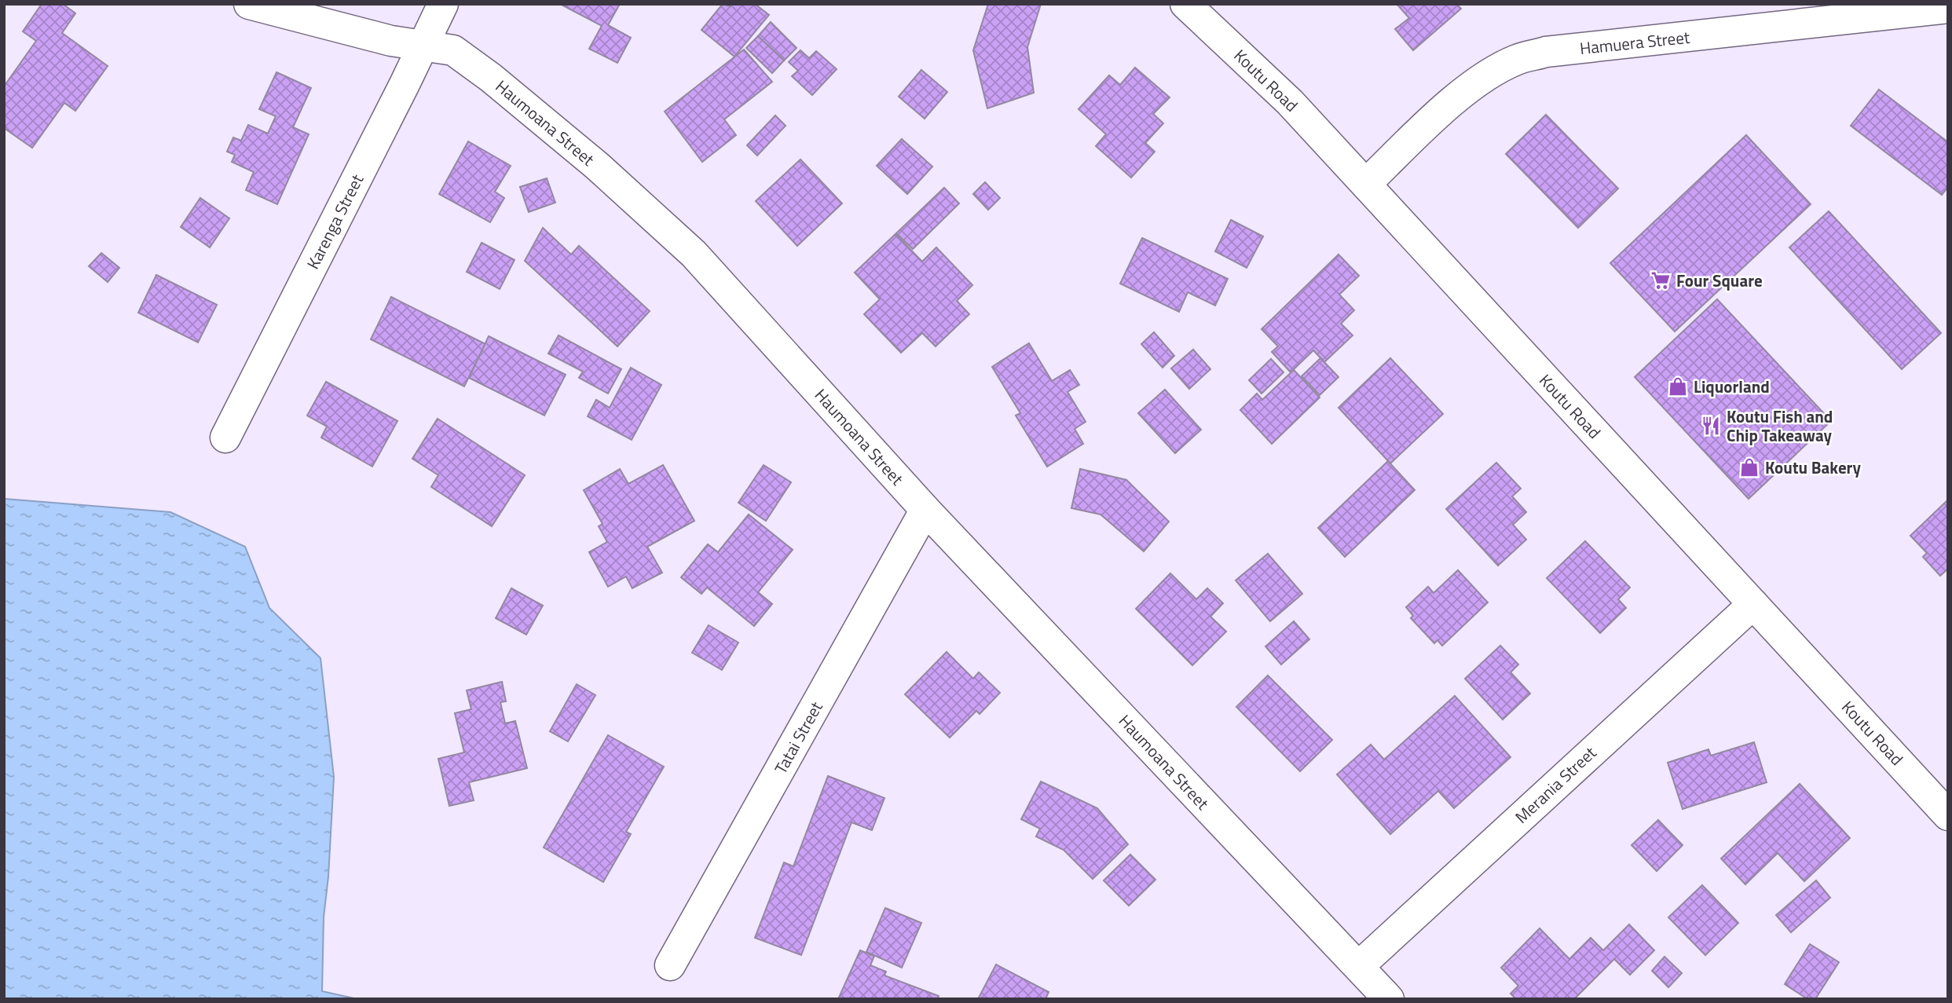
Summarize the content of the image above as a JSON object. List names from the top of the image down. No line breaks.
{"streets":{"street":["Hamuera Street","Koutu Road","Haumoana Street","Karenga Street","Tatai Street","Merania Street"]},"crossings":[["Hamuera Street","Koutu Road"],["Koutu Road","Merania Street"],["Haumoana Street","Karenga Street"],["Haumoana Street","Tatai Street"],["Haumoana Street","Merania Street"]],"places":{"supermarket":["Four Square"],"shop":["Liquorland","Koutu Bakery"],"restaurant":["Koutu Fish and Chip Takeaway"]}}
